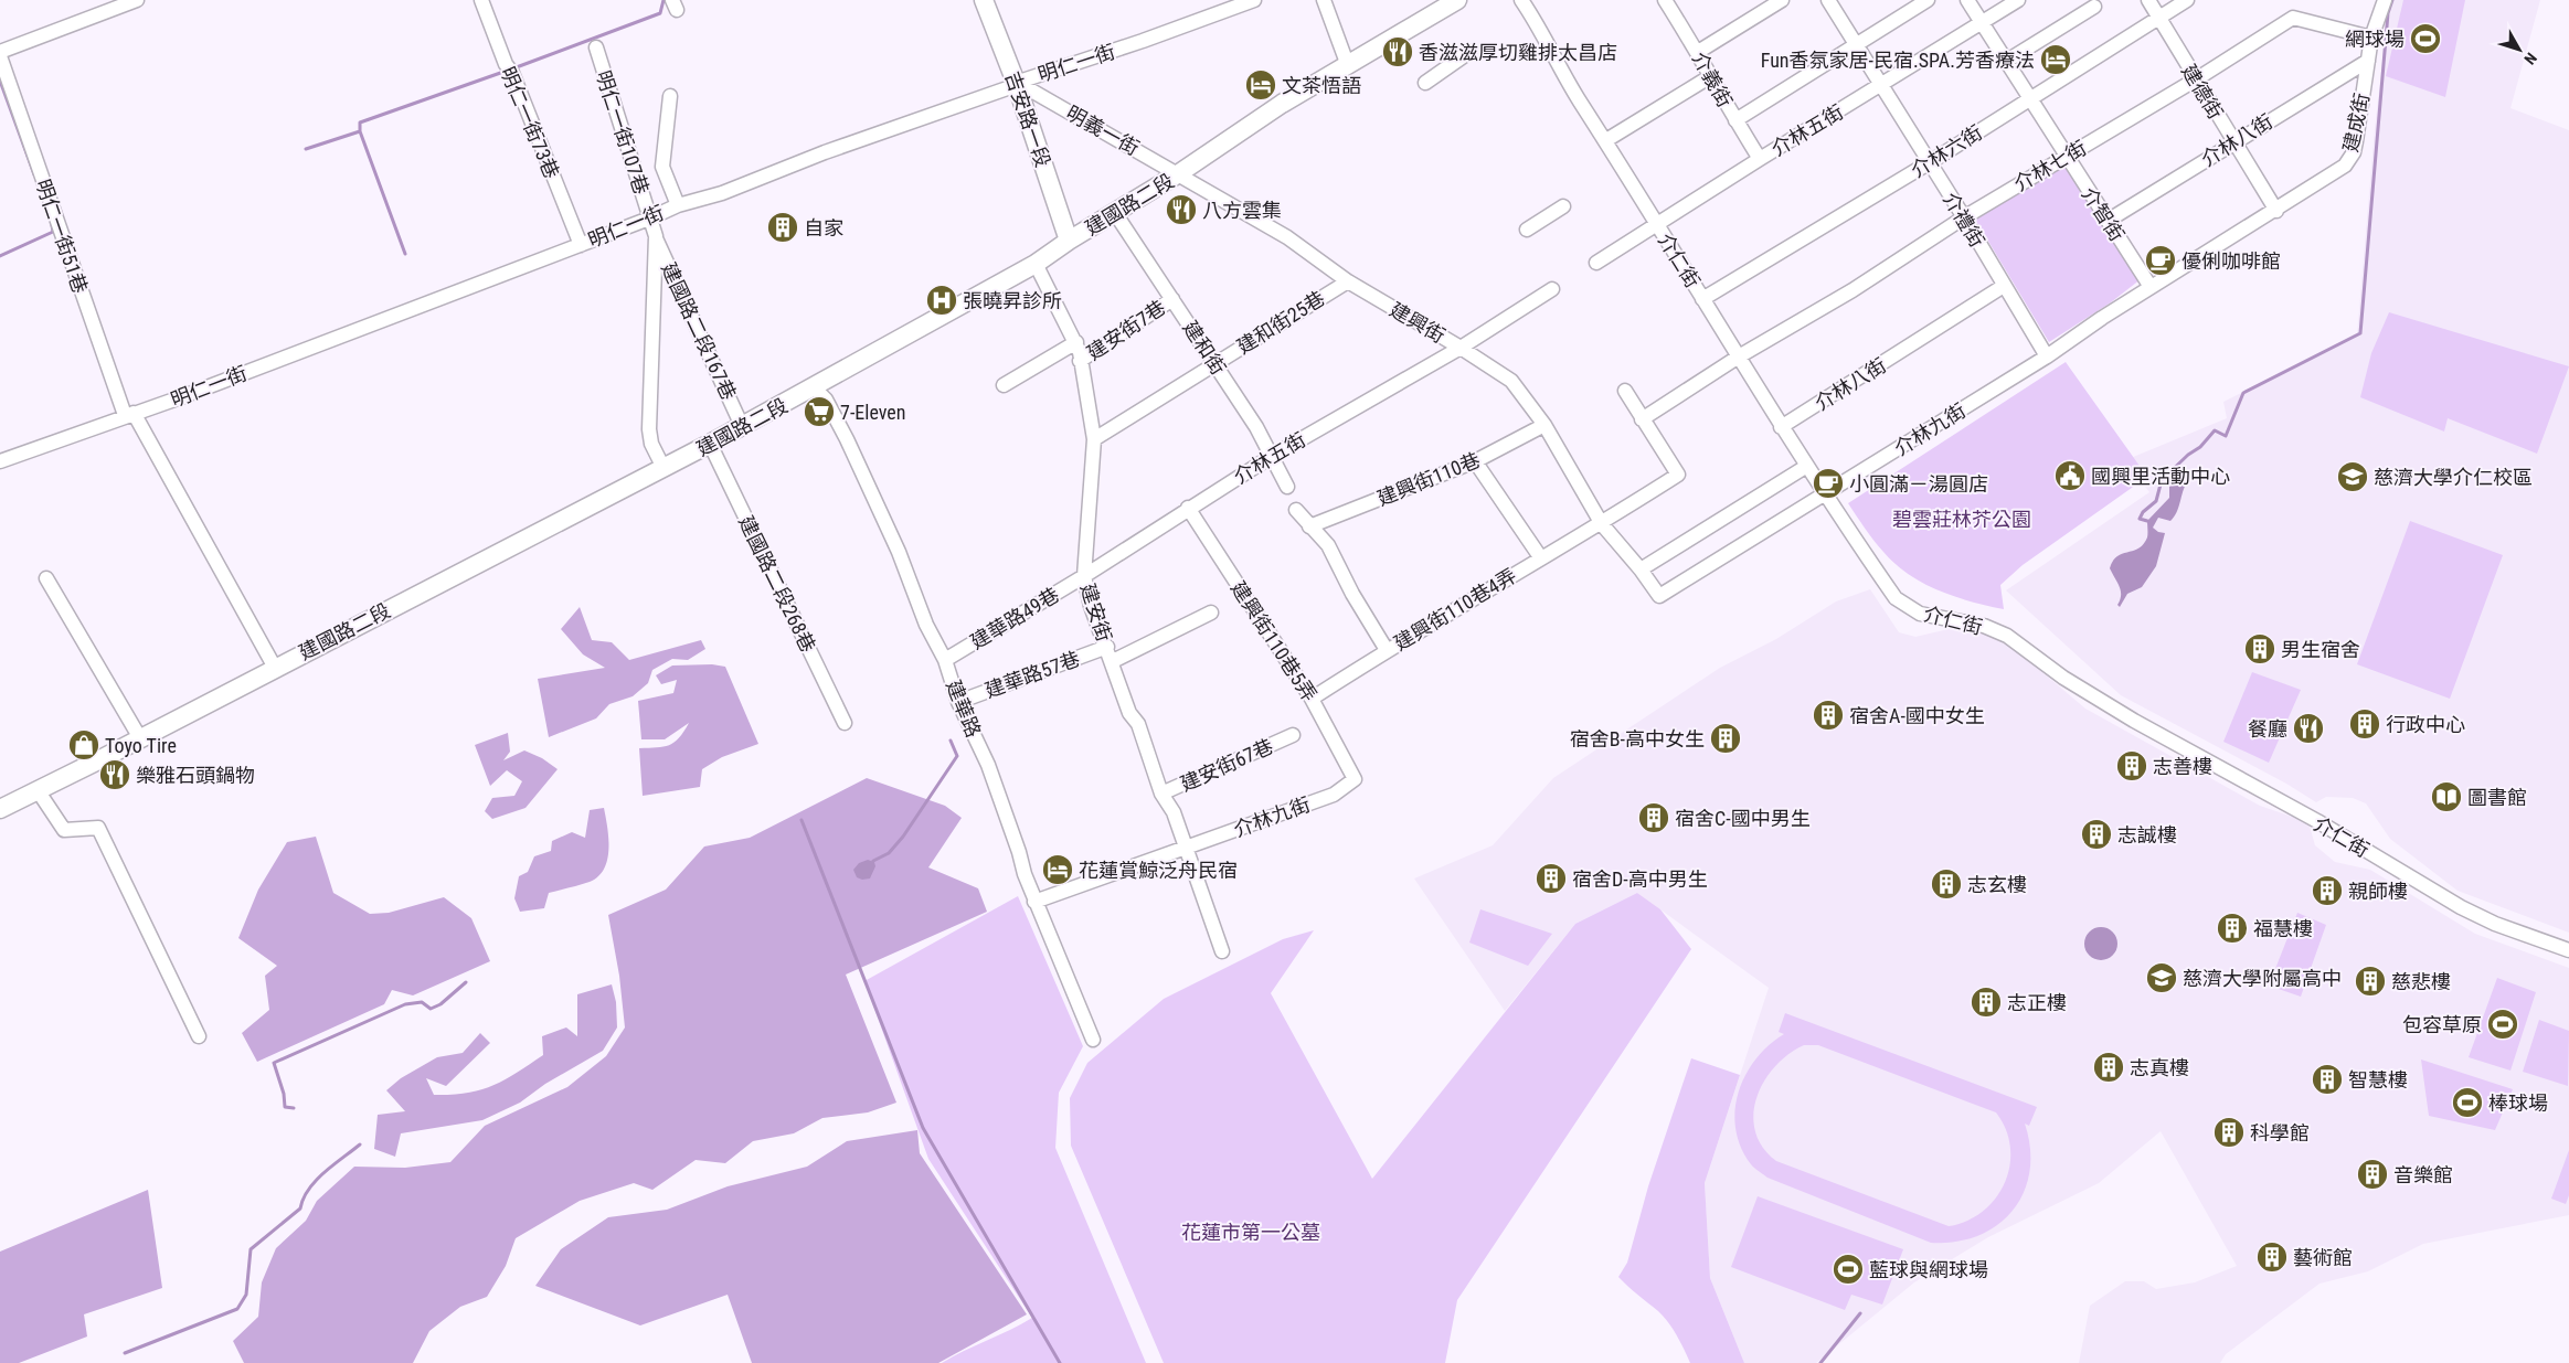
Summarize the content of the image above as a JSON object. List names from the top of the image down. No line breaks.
{"streets":{"street":["明仁一街","介義街","建德街","吉安路一段","明仁一街73巷","建成街","明義一街","介林五街","明仁一街107巷","介林八街","介林六街","介林七街","建國路二段","介智街","介禮街","明仁一街51巷","介仁街","建和街25巷","建興街","建安街7巷","建國路二段167巷","建和街","介林九街","建興街110巷","建國路二段268巷","建興街110巷4弄","建安街","建華路49巷","建興街110巷5弄","建華路57巷","建華路","建安街67巷"]},"crossings":[["明仁一街","吉安路一段"],["明仁一街","明仁一街73巷"],["明仁一街","明義一街"],["明仁一街","明仁一街107巷"],["明仁一街","明仁一街51巷"],["介義街","介林五街"],["建德街","建成街"],["建德街","介林八街"],["建德街","介林六街"],["建德街","介林七街"],["建德街","介林九街"],["吉安路一段","明義一街"],["吉安路一段","建國路二段"],["建成街","介林八街"],["建成街","介林七街"],["建成街","介林九街"],["明義一街","建國路二段"],["明義一街","建興街"],["介林五街","介智街"],["介林五街","介禮街"],["介林五街","介仁街"],["介林五街","建興街"],["介林五街","建和街"],["介林五街","建安街"],["介林五街","建華路49巷"],["介林五街","建興街110巷5弄"],["明仁一街107巷","建國路二段167巷"],["介林八街","介智街"],["介林八街","介禮街"],["介林八街","介仁街"],["介林六街","介智街"],["介林六街","介禮街"],["介林六街","介仁街"],["介林七街","介智街"],["介林七街","介禮街"],["介林七街","介仁街"],["介林七街","建興街110巷4弄"],["建國路二段","明仁一街51巷"],["建國路二段","建興街"],["建國路二段","建國路二段167巷"],["建國路二段","建和街"],["建國路二段","建國路二段268巷"],["建國路二段","建安街"],["建國路二段","建華路"],["介智街","介林九街"],["介禮街","介林九街"],["介仁街","介林九街"],["建和街25巷","建興街"],["建和街25巷","建和街"],["建和街25巷","建安街"],["建興街","介林九街"],["建興街","建興街110巷"],["建興街","建興街110巷4弄"],["建安街7巷","建和街"],["建安街7巷","建安街"],["介林九街","建興街110巷4弄"],["介林九街","建安街"],["介林九街","建興街110巷5弄"],["介林九街","建華路"],["建興街110巷4弄","建興街110巷5弄"],["建安街","建華路49巷"],["建安街","建華路57巷"],["建安街","建安街67巷"],["建華路49巷","建華路"],["建華路57巷","建華路"]],"parks":["碧雲莊林芥公園","花蓮市第一公墓"],"places":{"sports":["網球場","包容草原","棒球場","藍球與網球場"],"restaurant":["香滋滋厚切雞排太昌店","八方雲集","餐廳","樂雅石頭鍋物"],"hotel":["Fun香氛家居-民宿.SPA.芳香療法","文茶悟語","花蓮賞鯨泛舟民宿"],"building":["自家","男生宿舍","宿舍A-國中女生","行政中心","宿舍B-高中女生","志善樓","宿舍C-國中男生","志誠樓","宿舍D-高中男生","志玄樓","親師樓","福慧樓","慈悲樓","志正樓","志真樓","智慧樓","科學館","音樂館","藝術館"],"cafe":["優俐咖啡館","小圓滿－湯圓店"],"hospital":["張曉昇診所"],"supermarket":["7-Eleven"],"public building":["國興里活動中心"],"school or university":["慈濟大學介仁校區","慈濟大學附屬高中"],"shop":["Toyo Tire"],"library":["圖書館"]},"north":"bottom right"}
